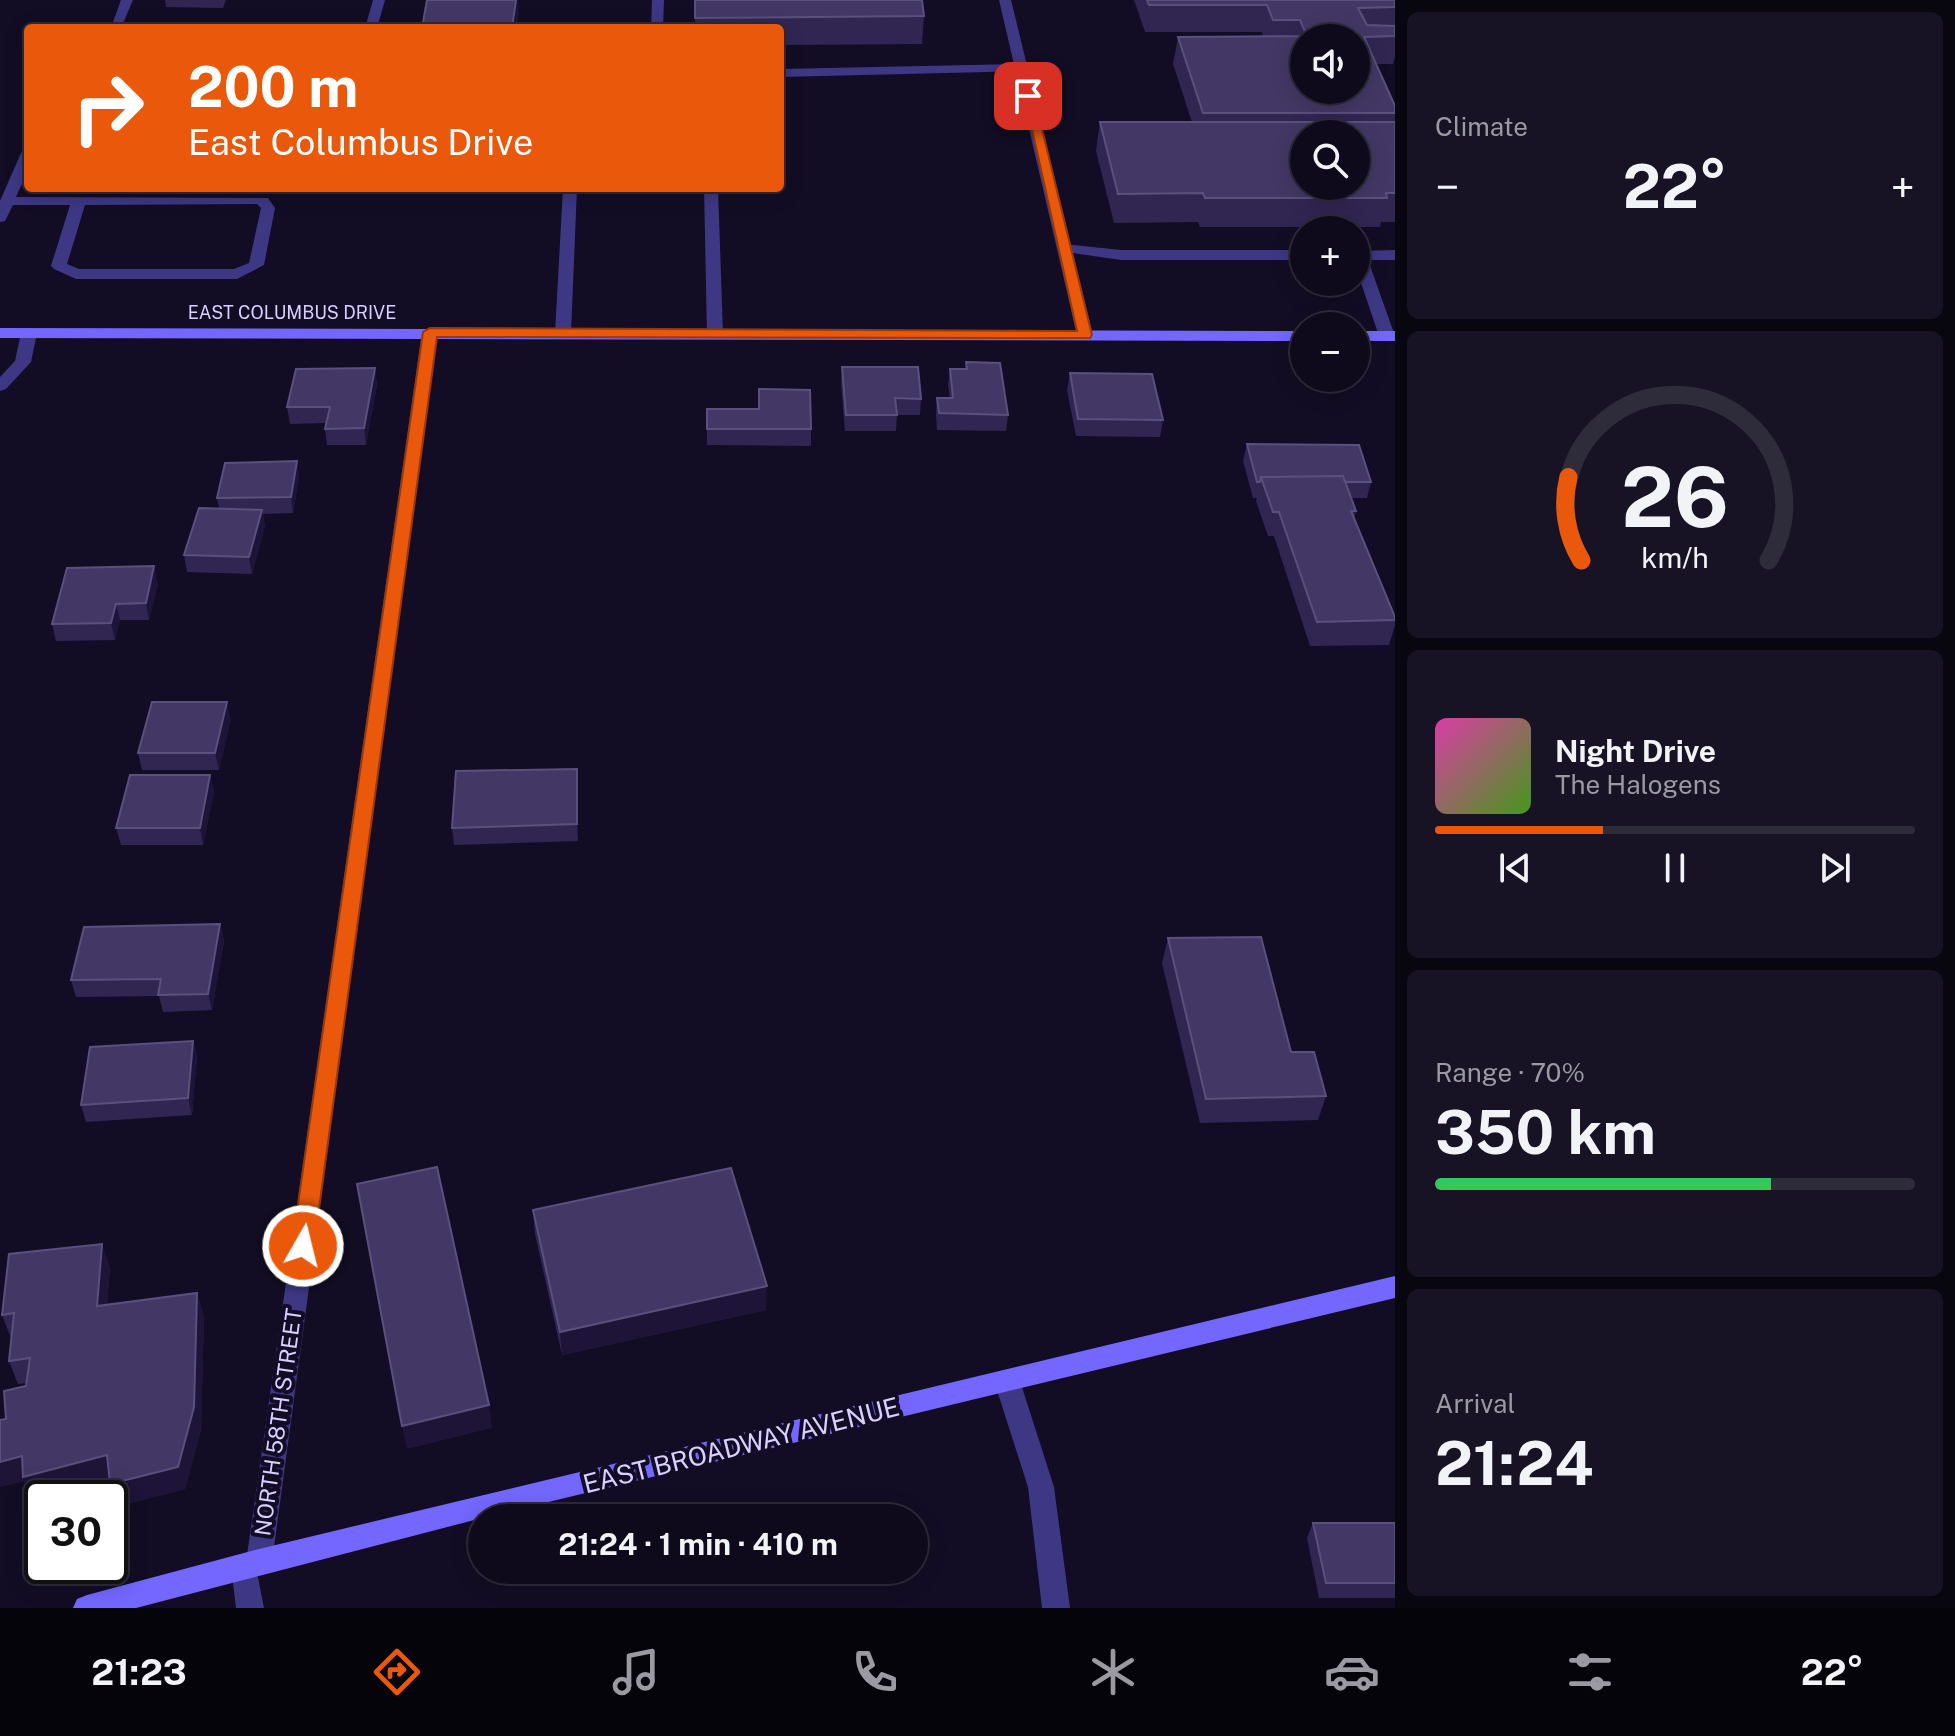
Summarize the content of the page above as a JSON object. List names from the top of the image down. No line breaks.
{"streets":{"main road":["EAST COLUMBUS DRIVE","EAST BROADWAY AVENUE"],"street":["NORTH 58TH STREET"]},"crossings":[["EAST COLUMBUS DRIVE","NORTH 58TH STREET"],["NORTH 58TH STREET","EAST BROADWAY AVENUE"]],"page":{"tile":["Climate",["Range · 70%","350 km"],["Arrival","21:24"]],"map_buttons":["+","−"],"turn":["200 m","East Columbus Drive"],"heat":["−","22°","+"],"song":["Night Drive","The Halogens"],"limit":"30","trip":"21:24 · 1 min · 410 m","tabs":["21:23","22°"],"gauge":["26","km/h"]}}
